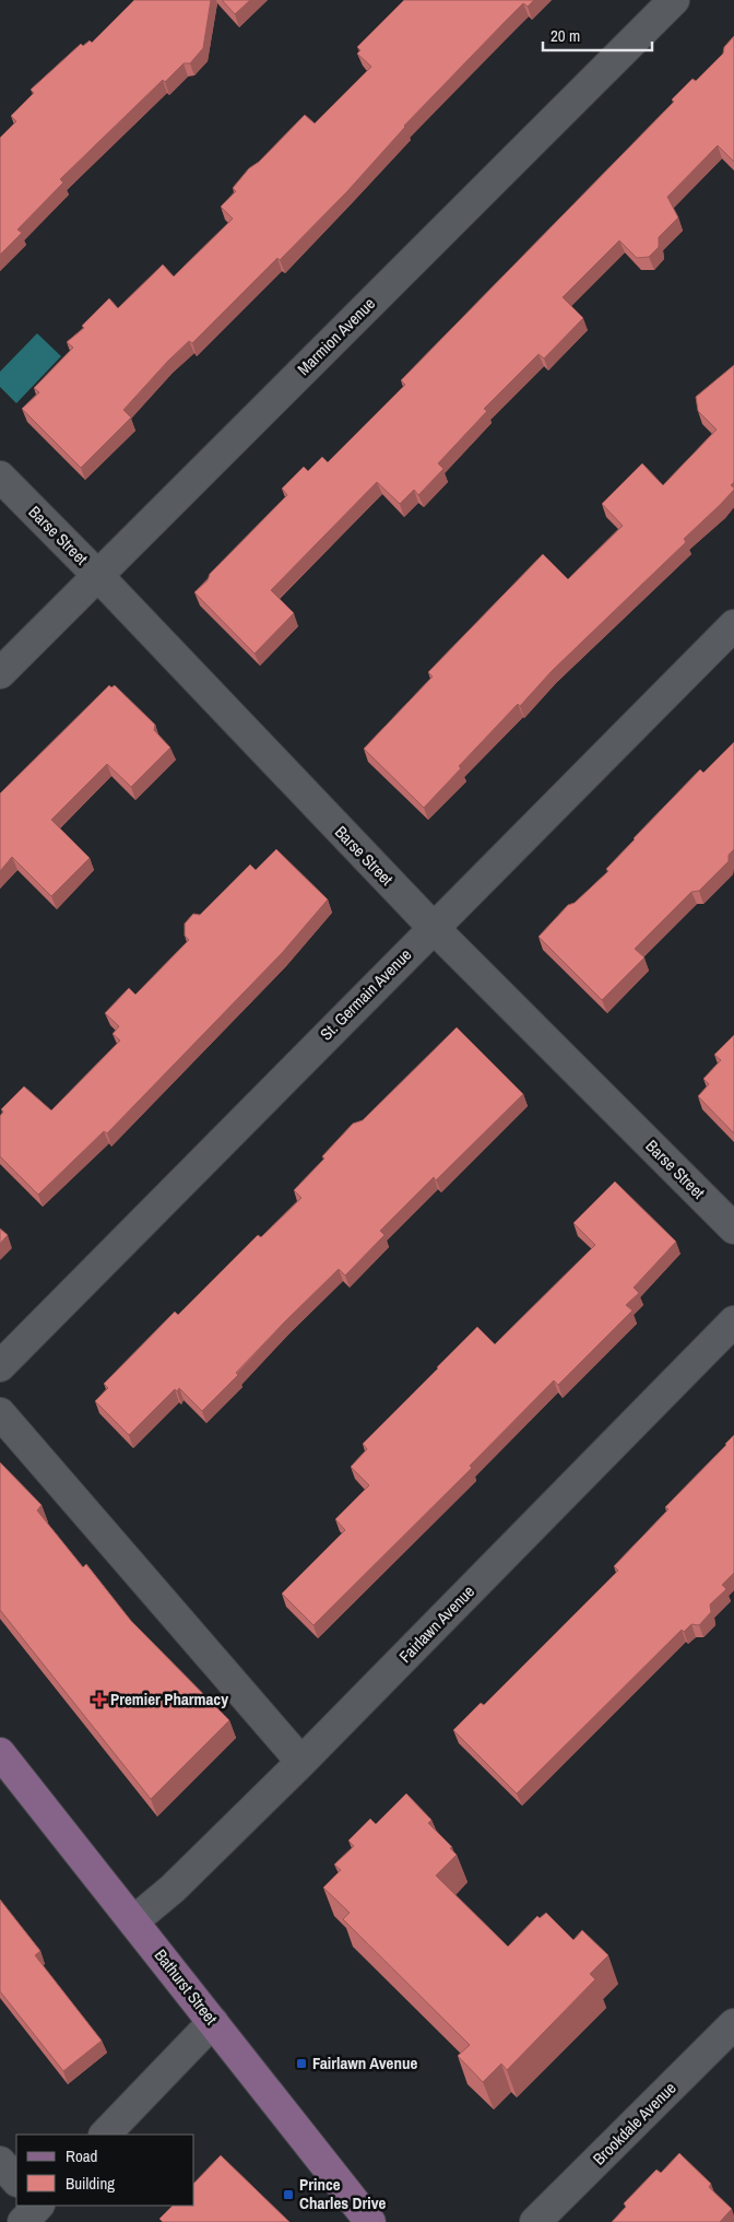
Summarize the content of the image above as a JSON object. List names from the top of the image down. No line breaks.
{"streets":{"main road":["Bathurst Street"],"street":["Marmion Avenue","Barse Street","St. Germain Avenue","Fairlawn Avenue","Brookdale Avenue"]},"crossings":[["Marmion Avenue","Barse Street"],["Barse Street","St. Germain Avenue"],["Fairlawn Avenue","Bathurst Street"]],"places":{"health":["Premier Pharmacy"],"transit":["Fairlawn Avenue","Prince Charles Drive"]},"legend":["Road","Building"],"scale_bar":"20 m"}
